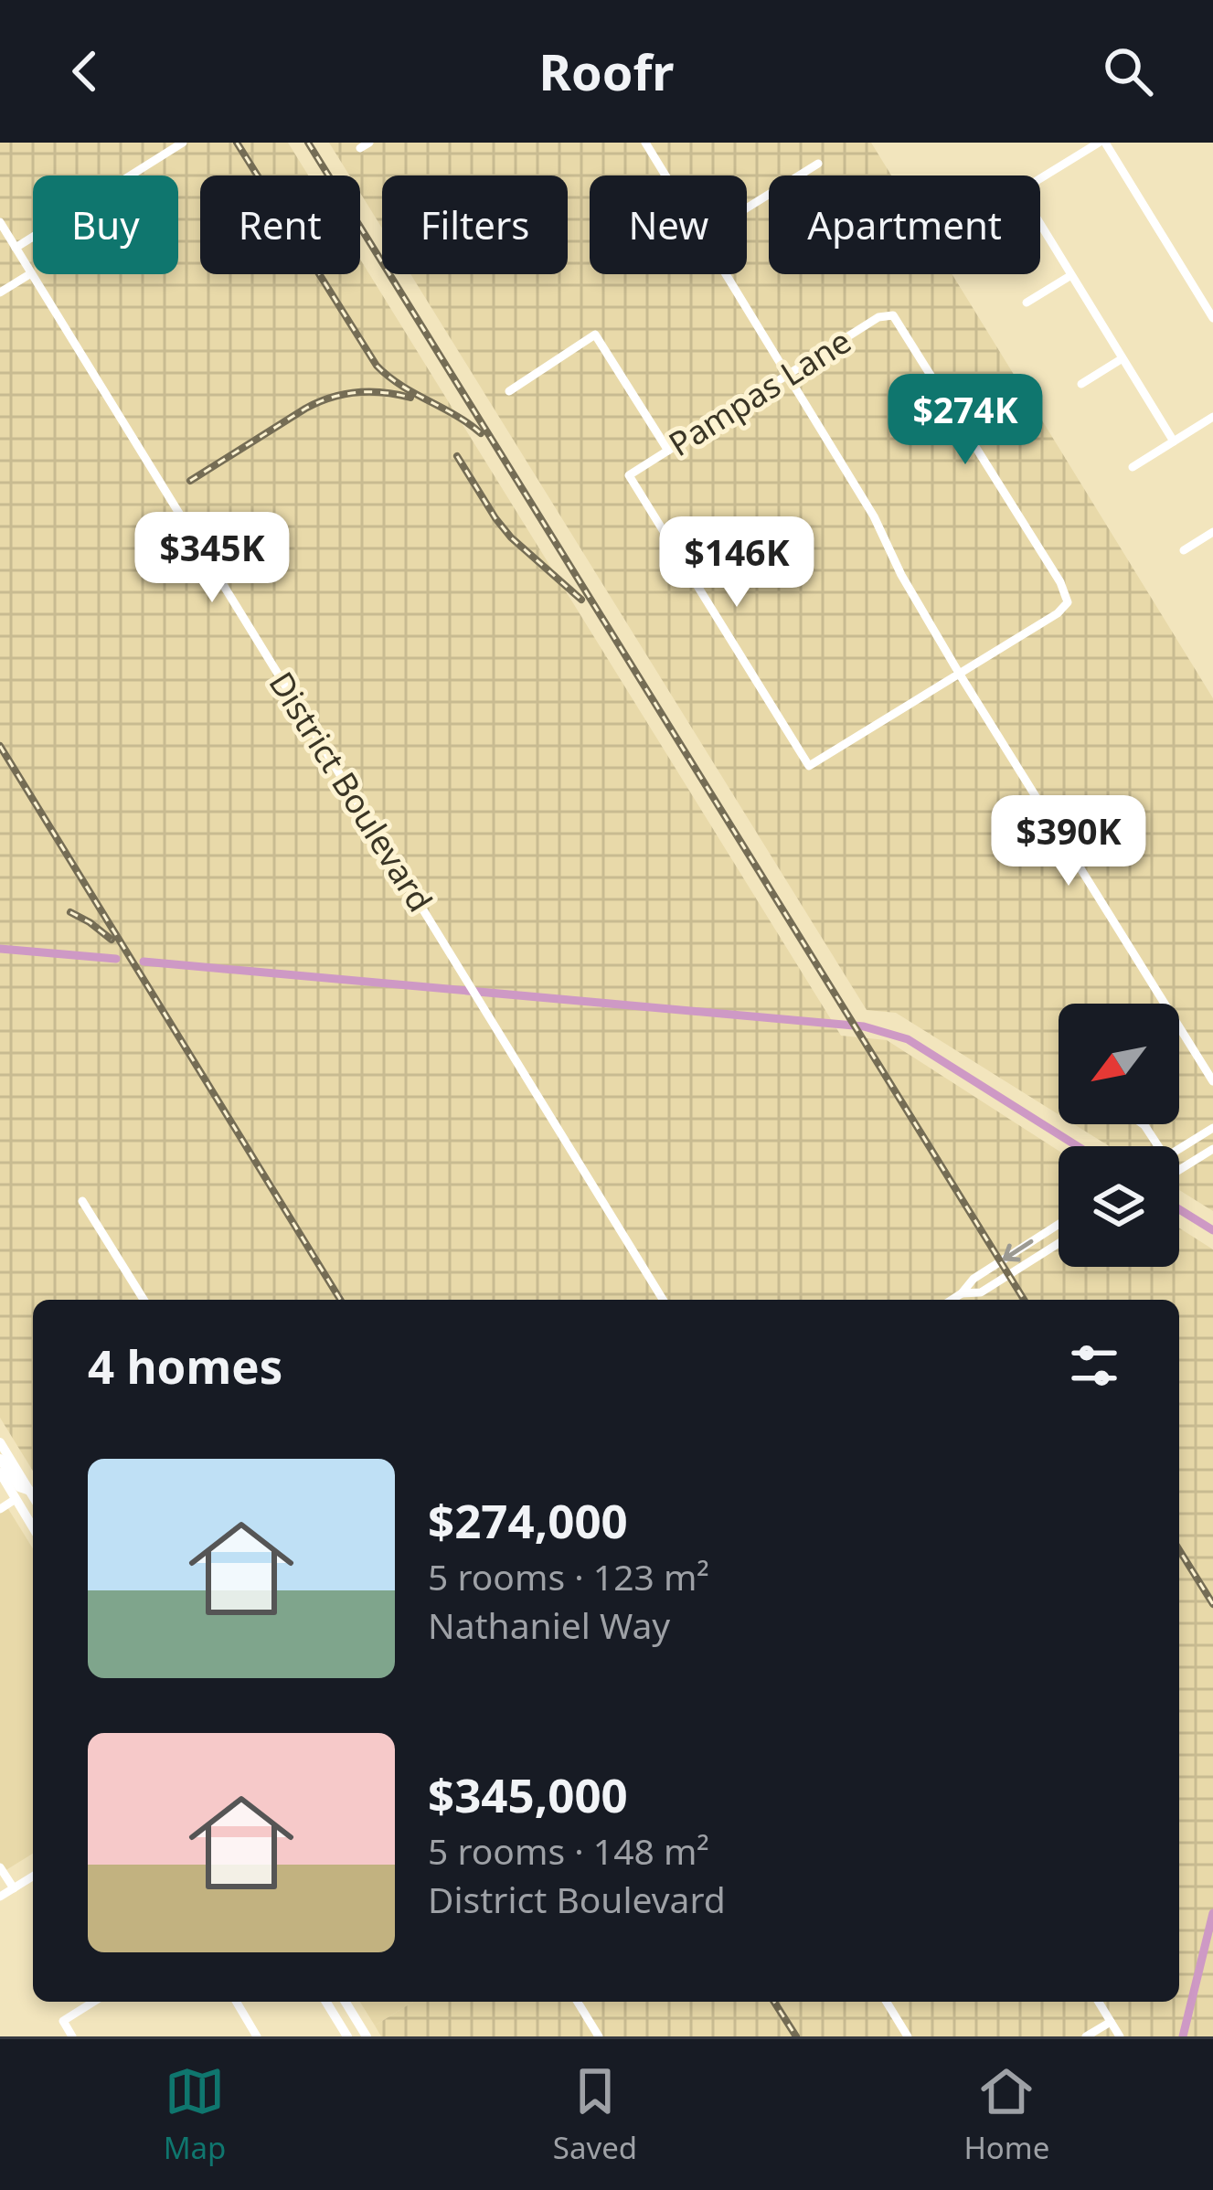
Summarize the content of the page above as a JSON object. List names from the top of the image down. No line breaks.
{"streets":{"street":["Pampas Lane","District Boulevard"]},"north":"bottom left","page":{"header":"Roofr","chip":["Buy","Rent","Filters","New","Apartment"],"price":["$274K","$345K","$146K","$390K"],"heading":"4 homes","list":[{"name":"$274,000","note":"5 rooms · 123 m² · Nathaniel Way"},{"name":"$345,000","note":"5 rooms · 148 m² · District Boulevard"}],"tabs":["Map","Saved","Home"]}}
